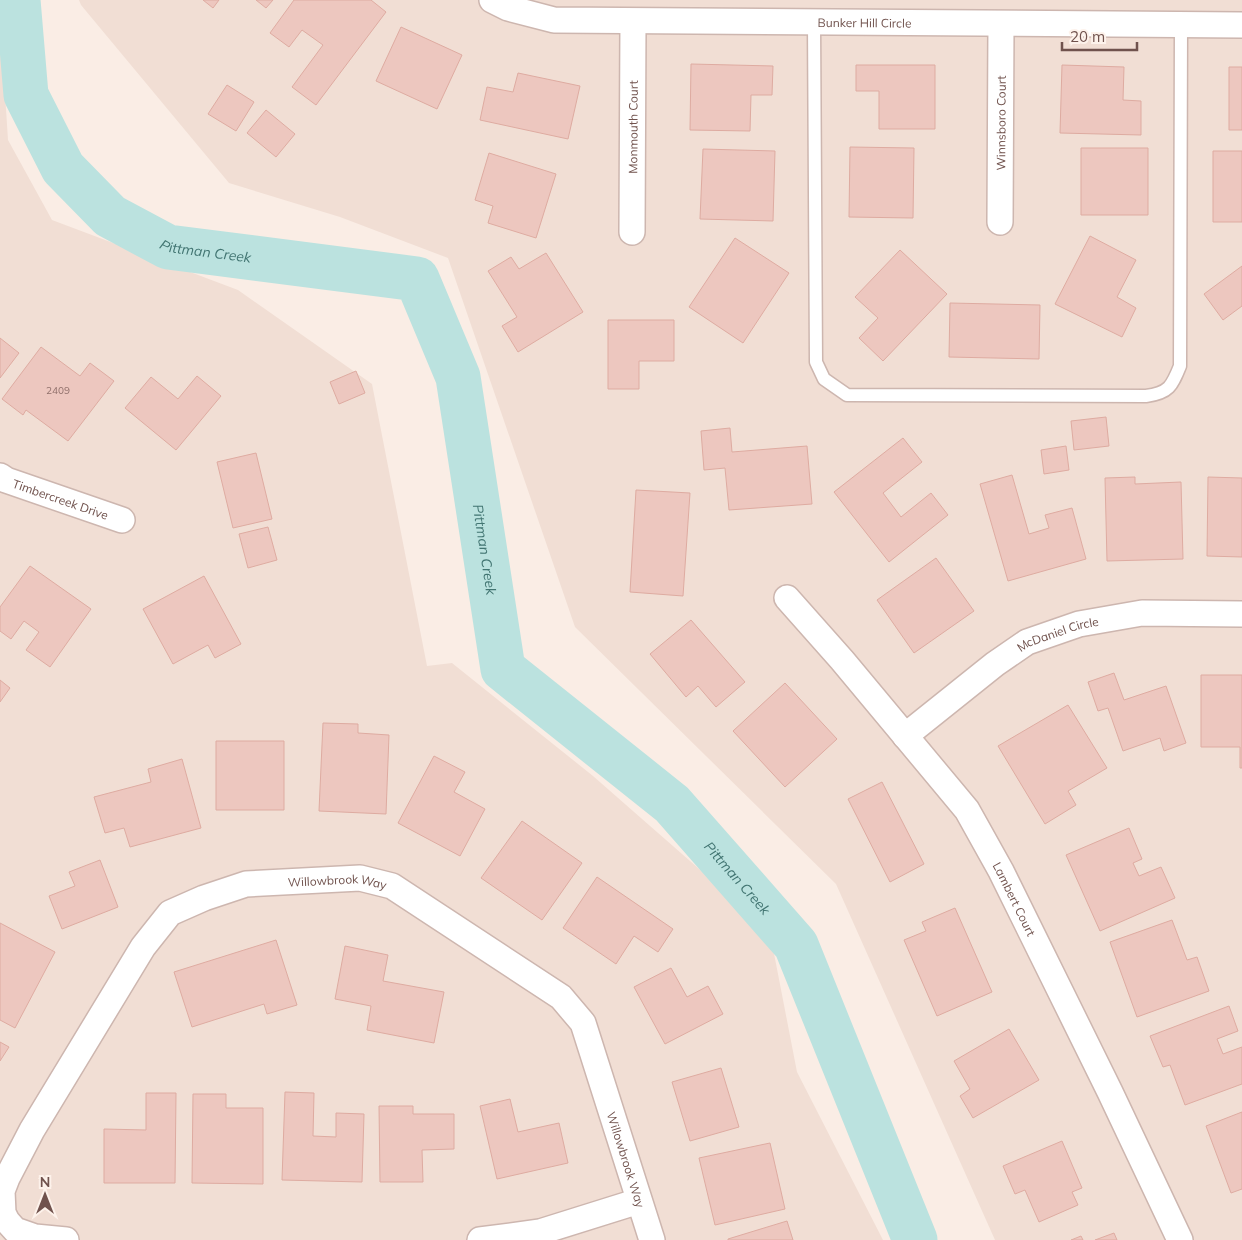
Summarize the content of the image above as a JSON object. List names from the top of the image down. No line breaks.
{"streets":{"street":["Bunker Hill Circle","Winnsboro Court","Monmouth Court","Timbercreek Drive","McDaniel Circle","Willowbrook Way","Lambert Court"]},"crossings":[["Bunker Hill Circle","Winnsboro Court"],["Bunker Hill Circle","Monmouth Court"],["McDaniel Circle","Lambert Court"]],"water":["Pittman Creek"],"house_numbers":["2409"],"scale_bar":"20 m","north":"top"}
